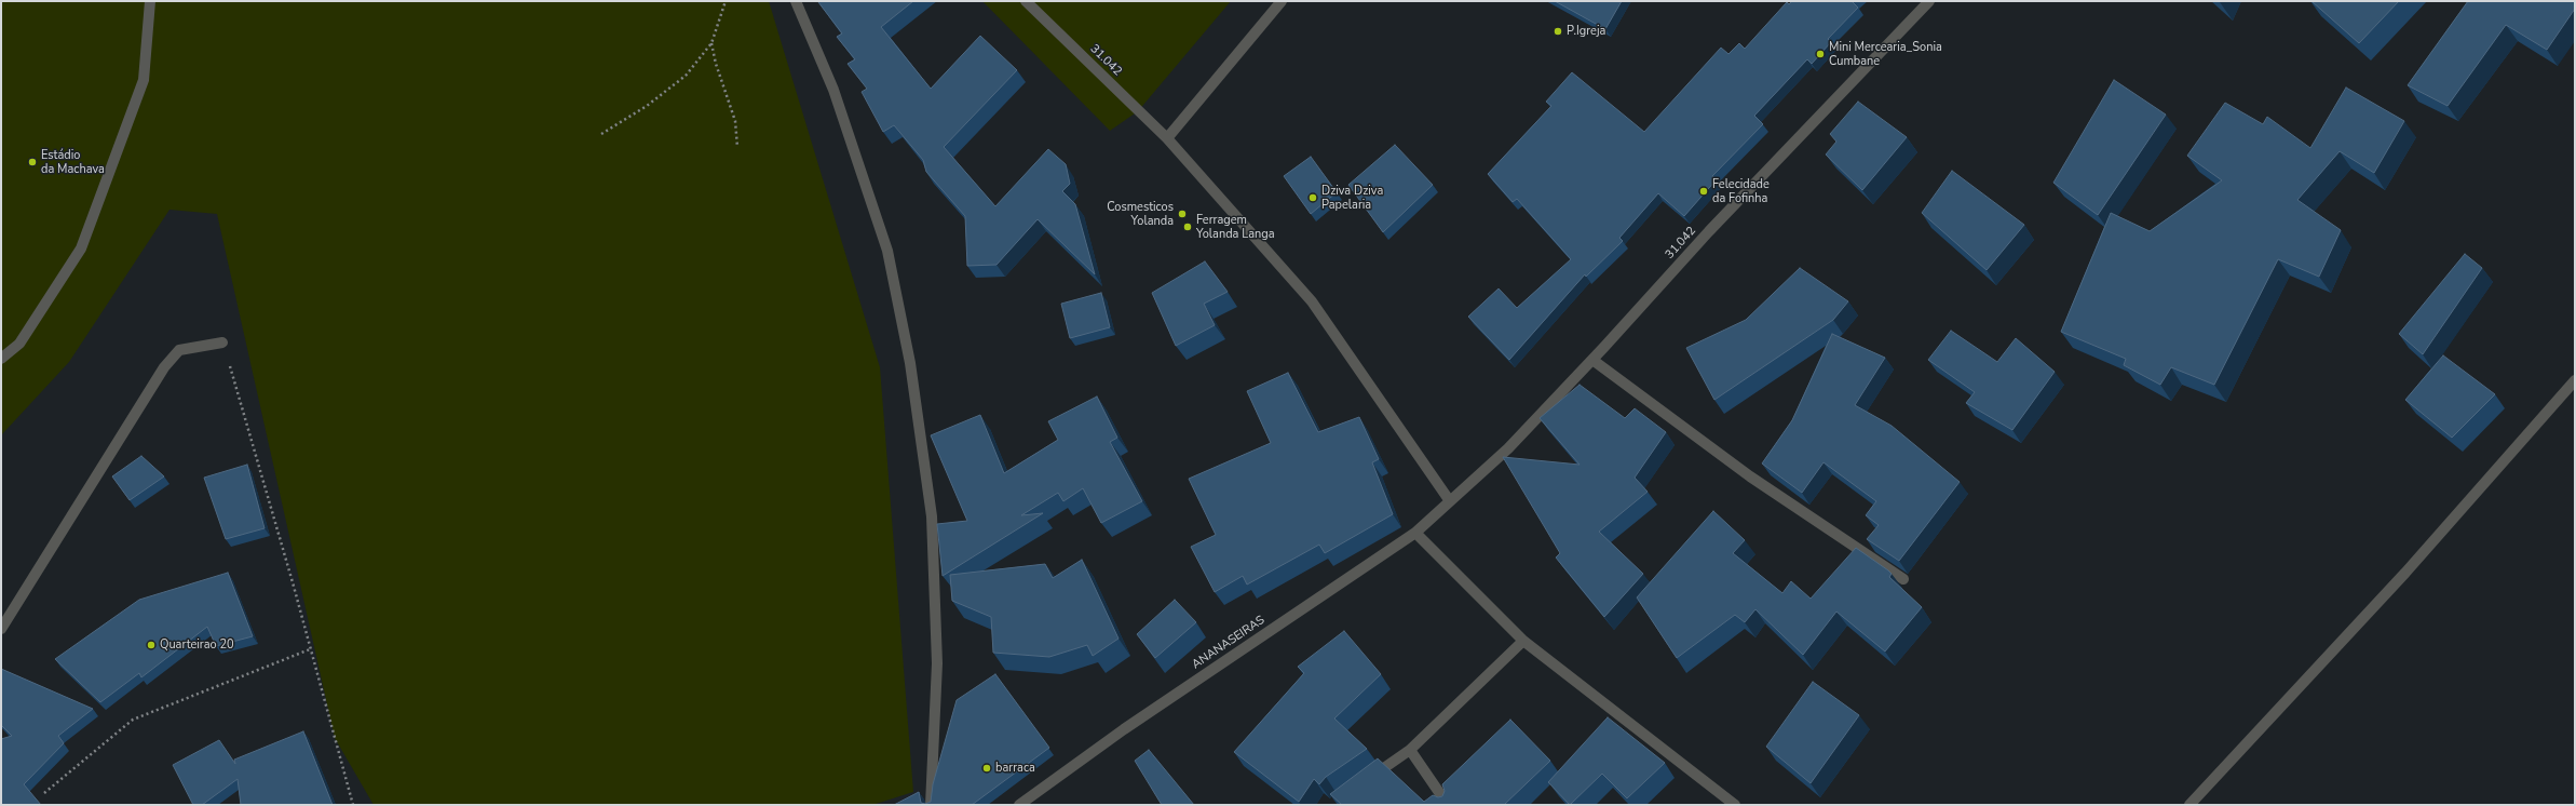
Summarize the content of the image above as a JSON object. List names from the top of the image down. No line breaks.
{"streets":{"street":["31.042","ANANASEIRAS"]},"crossings":[["31.042","ANANASEIRAS"]],"places":["P.Igreja","Mini Mercearia_Sonia Cumbane","Estádio da Machava","Felecidade da Fofinha","Dziva Dziva Papelaria","Cosmesticos Yolanda","Ferragem Yolanda Langa","Quarteirao 20","barraca"]}
